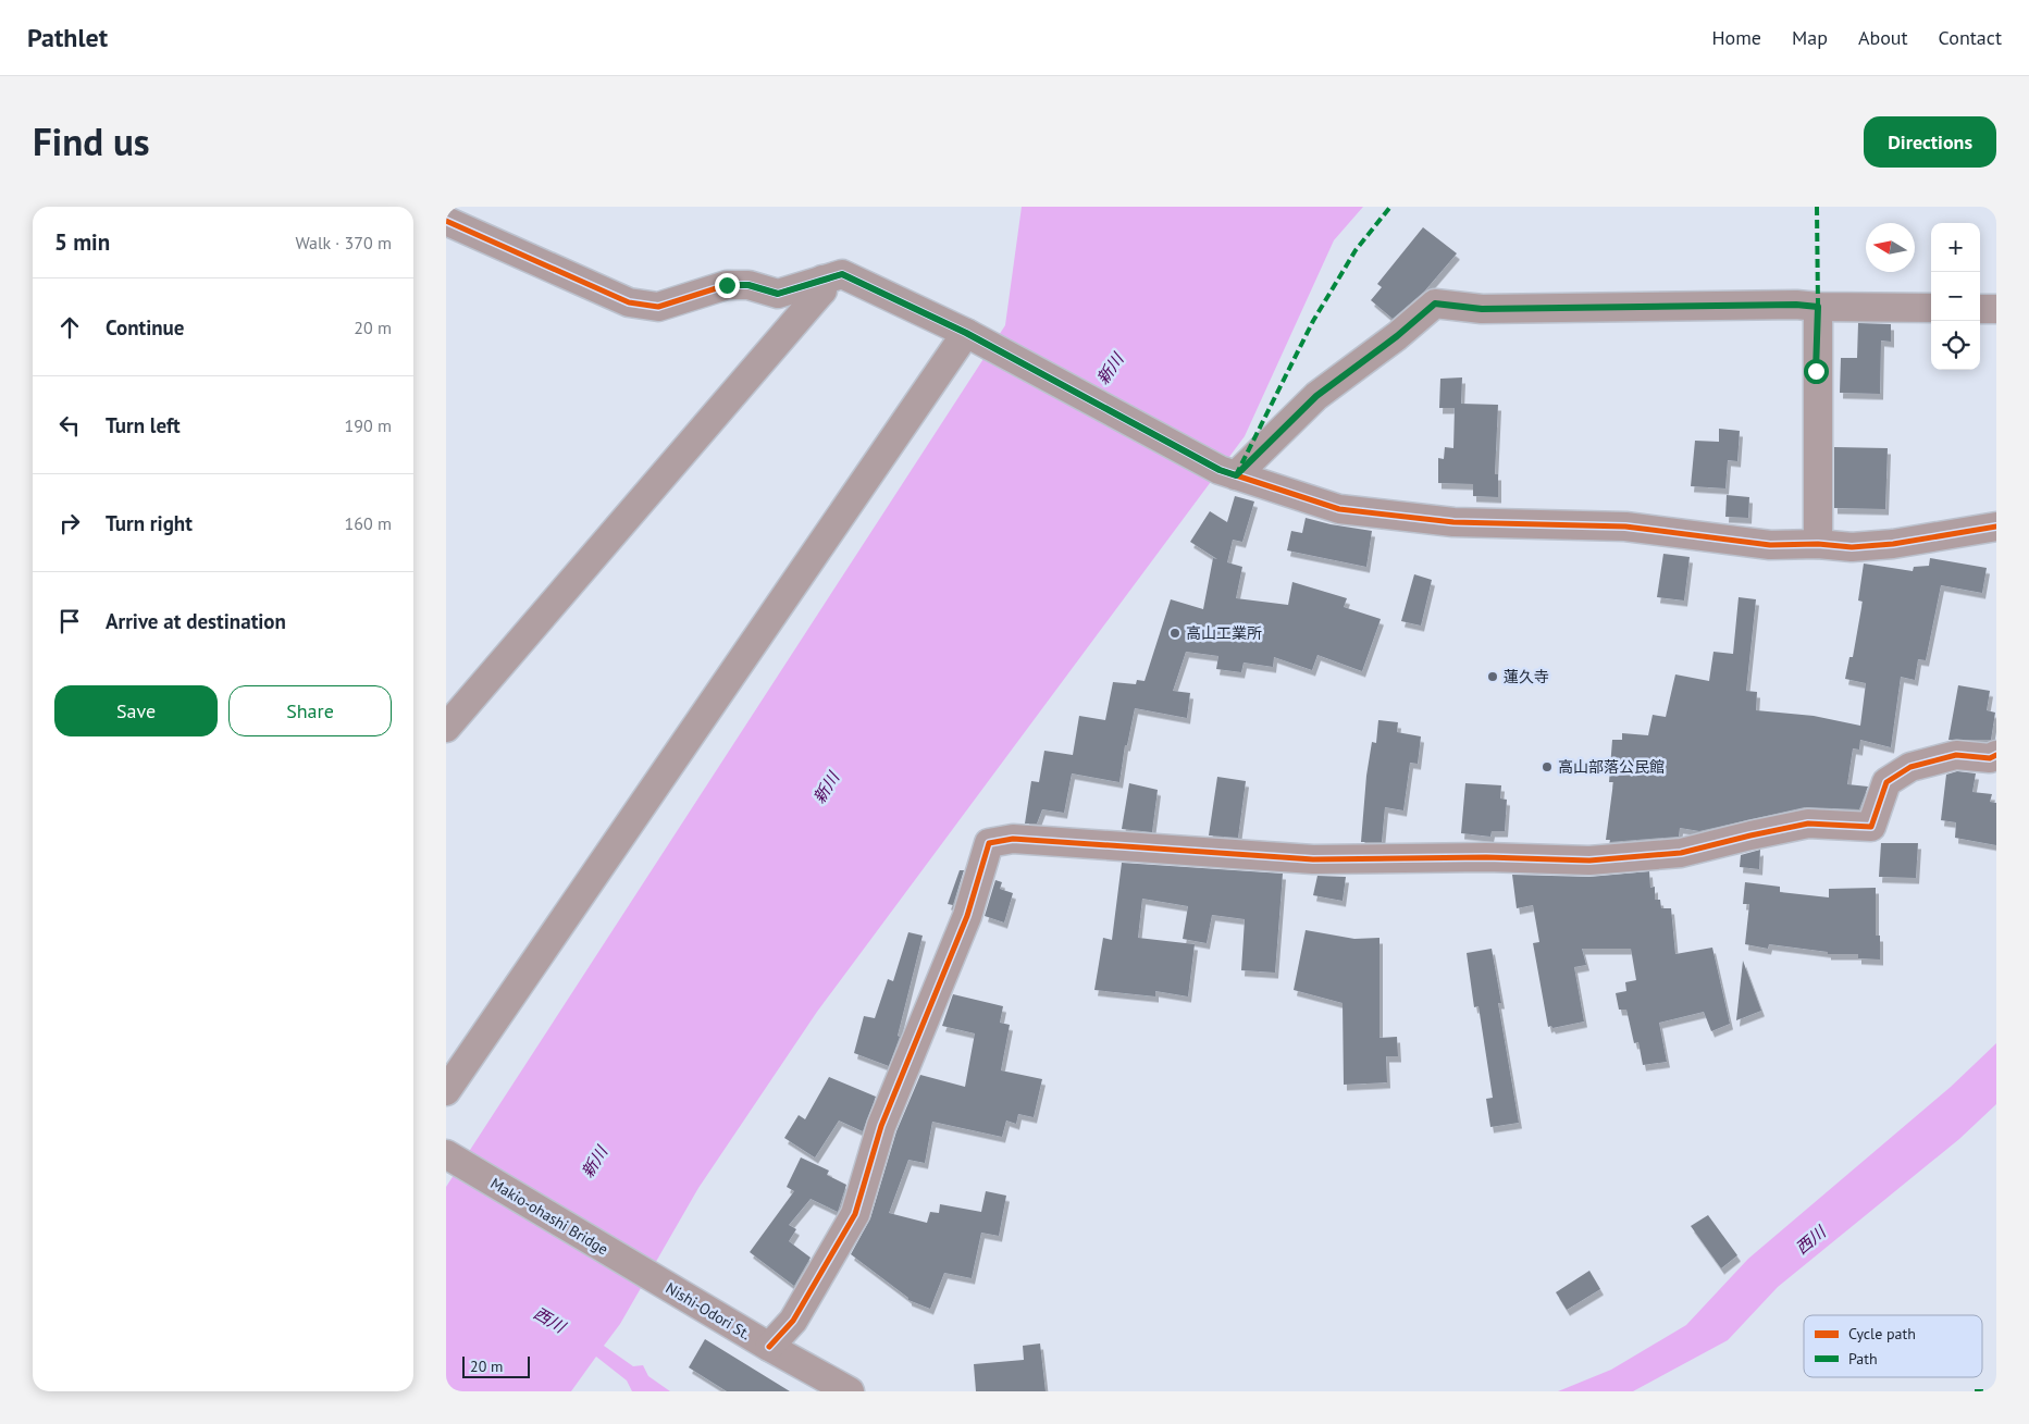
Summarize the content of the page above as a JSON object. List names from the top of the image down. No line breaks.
{"streets":{"street":["Makio-ohashi Bridge","Nishi-Odori St."]},"crossings":[["Makio-ohashi Bridge","Nishi-Odori St."]],"water":["新川","西川"],"places":["高山工業所","蓮久寺","高山部落公民館"],"legend":["Cycle path","Path"],"scale_bar":"20 m","north":"left","page":{"header":"Pathlet","nav":["Home","Map","About","Contact"],"title":"Find us","buttons":["Directions",["Save","Share"]],"heading":["5 min","Walk · 370 m"],"map_buttons":["+","−"],"list":[["Continue","20 m"],["Turn left","190 m"],["Turn right","160 m"],"Arrive at destination"],"scale":"20 m"}}
